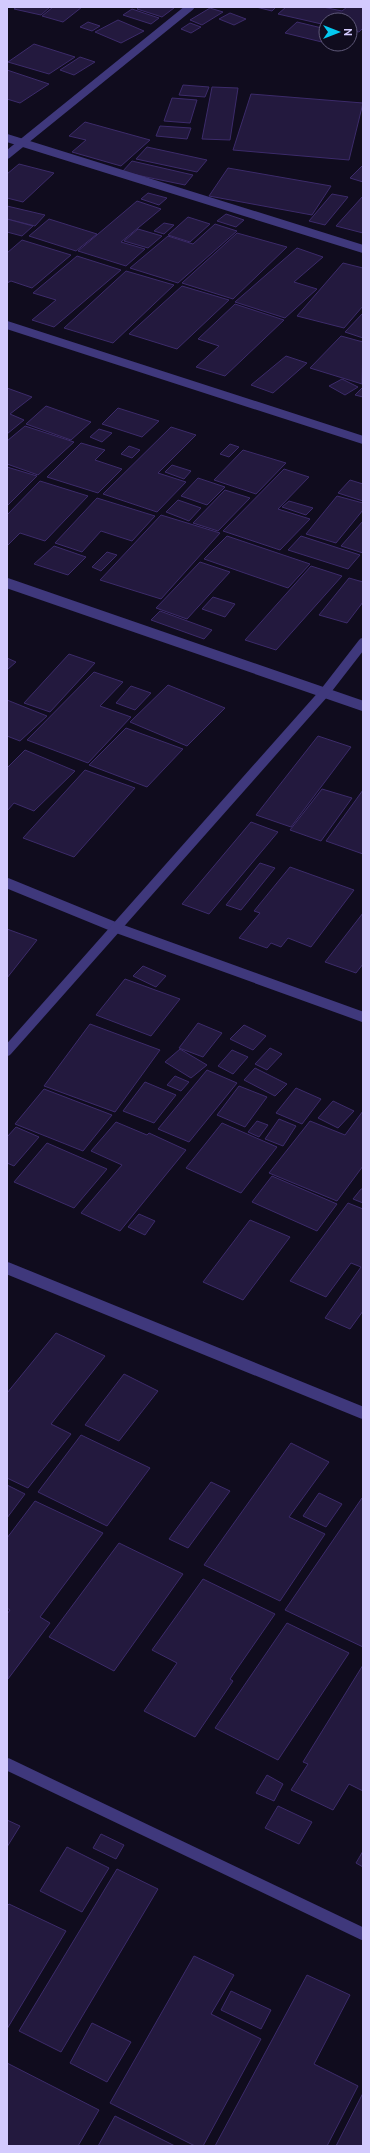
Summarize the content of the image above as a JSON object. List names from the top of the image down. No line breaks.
{"north":"right"}
